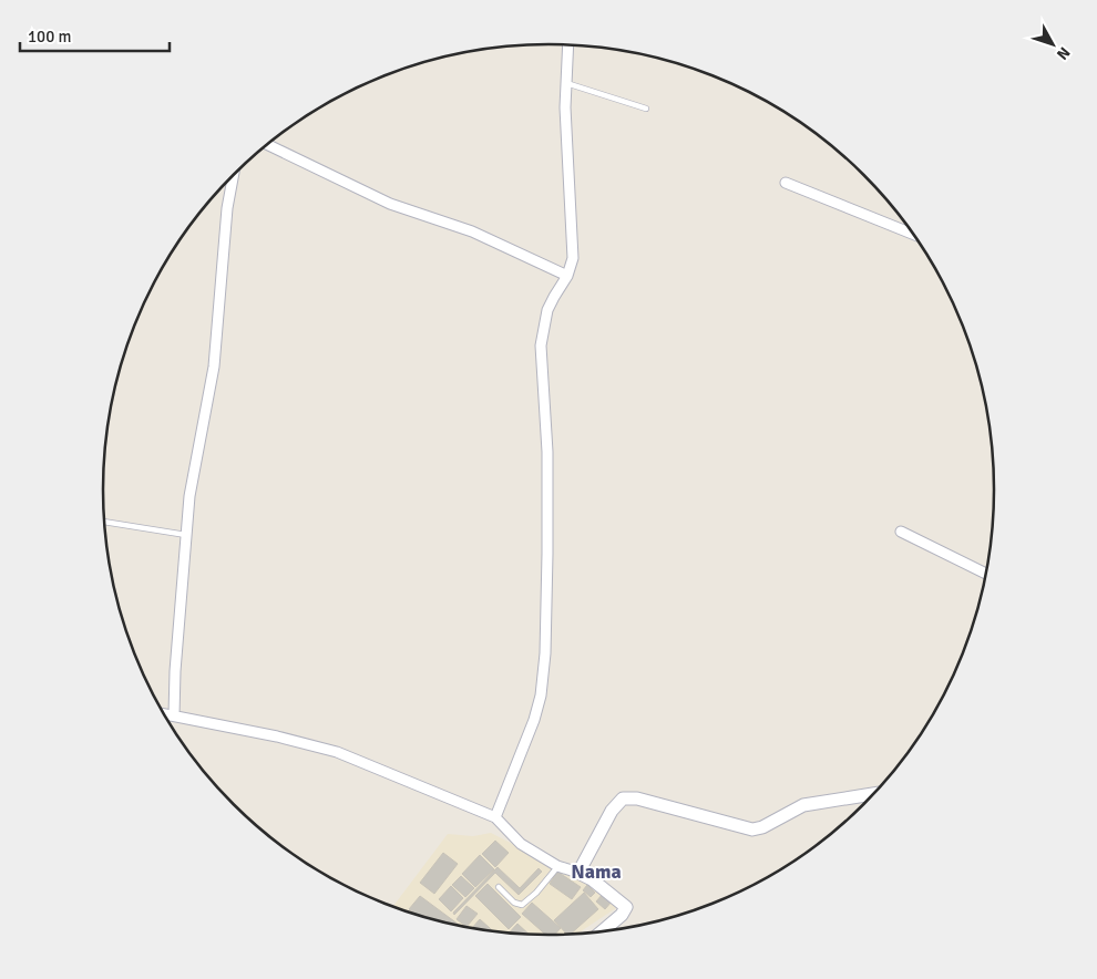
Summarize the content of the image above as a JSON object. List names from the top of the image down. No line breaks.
{"districts":["Nama"],"scale_bar":"100 m","north":"bottom right"}
